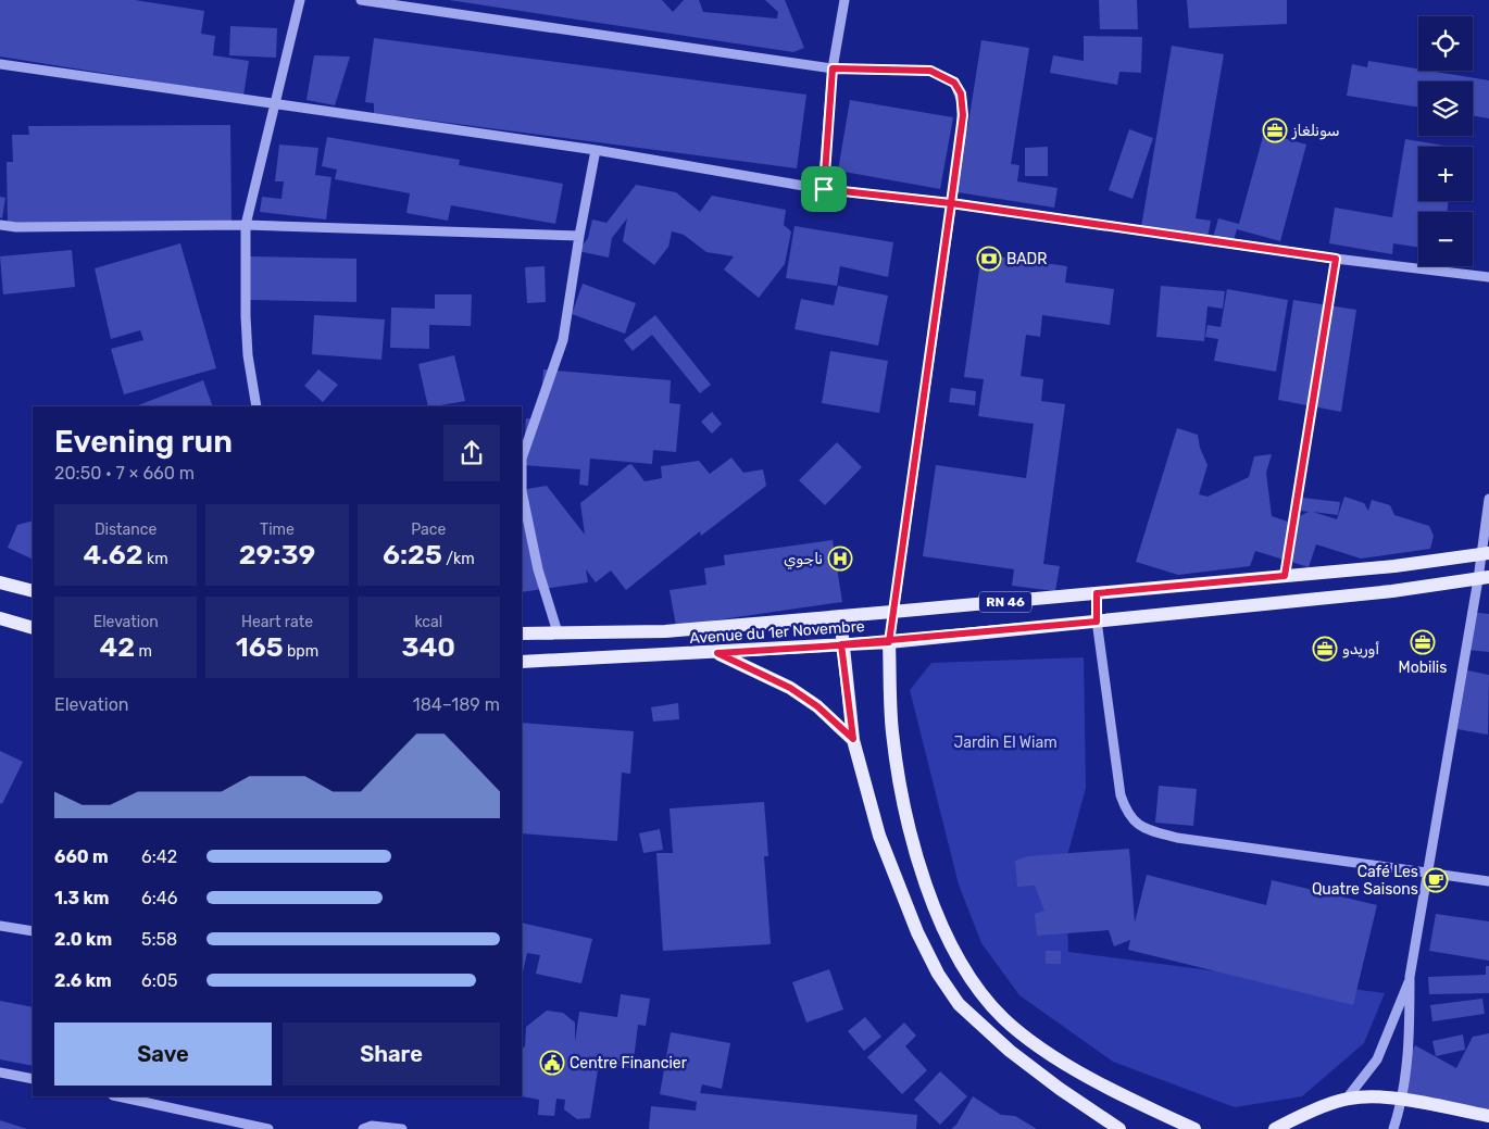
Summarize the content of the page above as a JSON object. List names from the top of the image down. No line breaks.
{"streets":{"main road":["RN 46","Avenue du 1er Novembre"]},"parks":["Jardin El Wiam"],"places":{"office":["سونلغاز","Mobilis","أوريدو"],"bank":["BADR"],"hospital":["ناجوي"],"cafe":["Café Les Quatre Saisons"],"public building":["Centre Financier"]},"page":{"map_buttons":["+","−"],"heading":["Evening run","20:50 · 7 × 660 m"],"stats":[["Distance","4.62 km"],["Time","29:39"],["Pace","6:25 /km"],["Elevation","42 m"],["Heart rate","165 bpm"],["kcal","340"]],"chart":["Elevation","184–189 m"],"list":[{"name":"660 m","note":"6:42"},{"name":"1.3 km","note":"6:46"},{"name":"2.0 km","note":"5:58"},{"name":"2.6 km","note":"6:05"}],"buttons":["Save","Share"]}}
